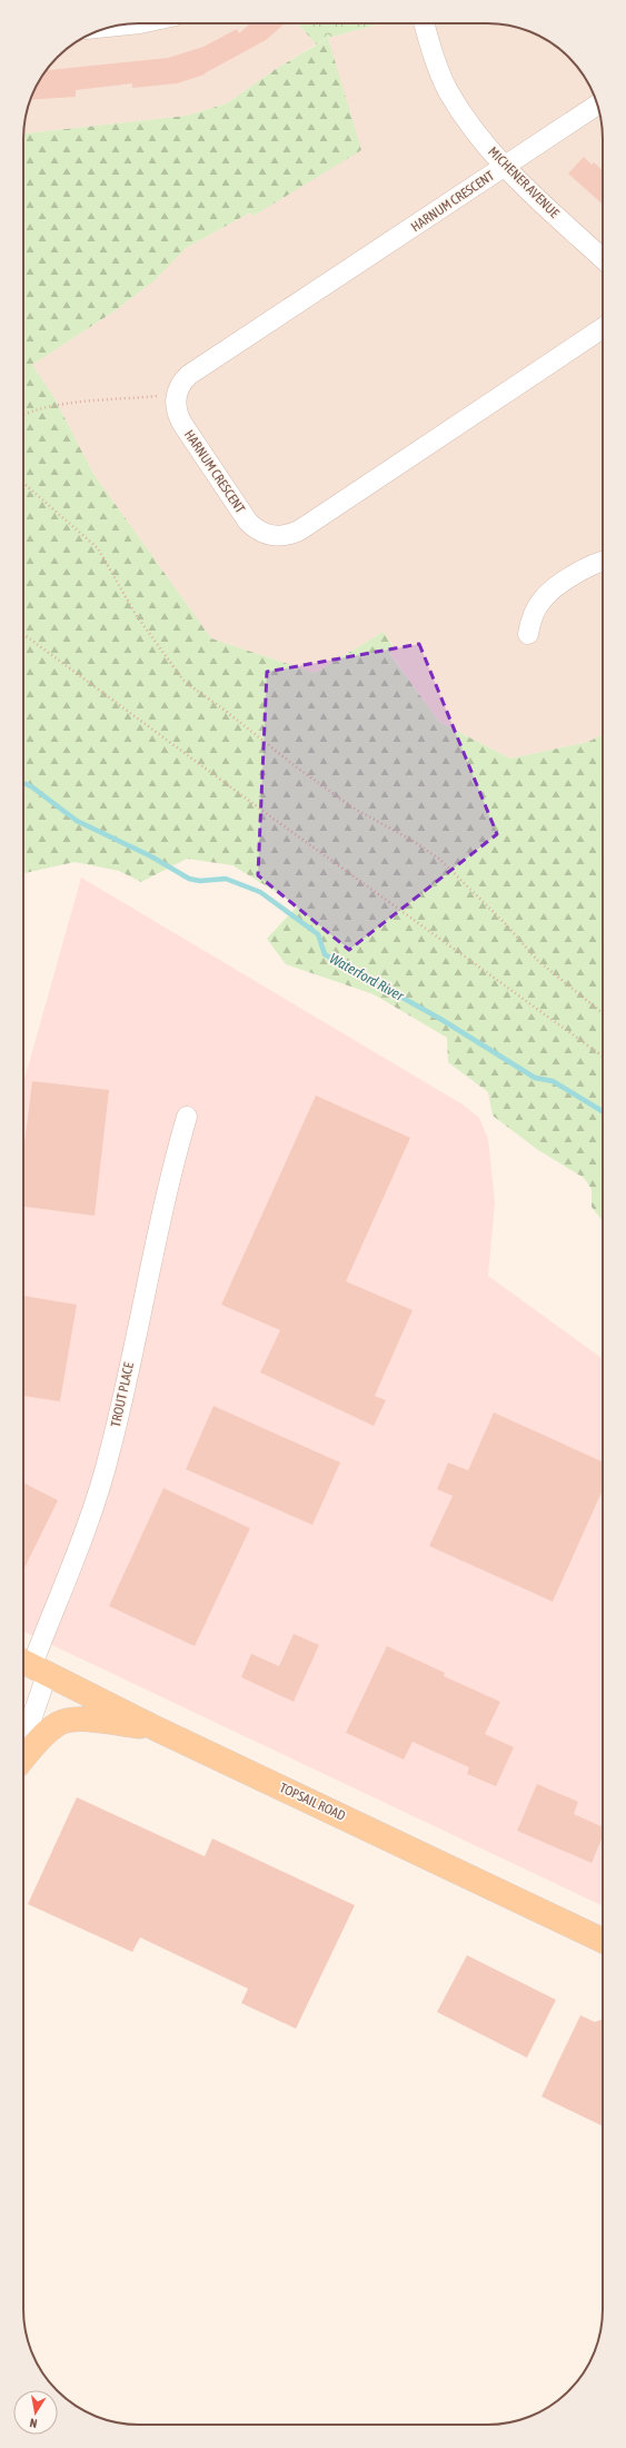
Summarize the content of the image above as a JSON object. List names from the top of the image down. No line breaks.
{"streets":{"main road":["TOPSAIL ROAD"],"street":["MICHENER AVENUE","HARNUM CRESCENT","TROUT PLACE"]},"crossings":[["MICHENER AVENUE","HARNUM CRESCENT"],["TROUT PLACE","TOPSAIL ROAD"]],"water":["Waterford River"],"north":"bottom"}
